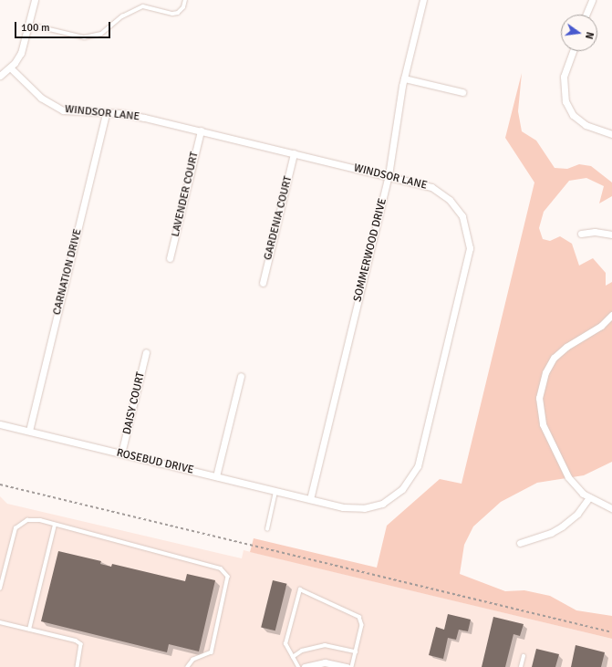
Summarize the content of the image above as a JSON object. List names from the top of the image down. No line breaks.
{"streets":{"street":["WINDSOR LANE","LAVENDER COURT","GARDENIA COURT","SOMMERWOOD DRIVE","CARNATION DRIVE","DAISY COURT","ROSEBUD DRIVE"]},"crossings":[["WINDSOR LANE","LAVENDER COURT"],["WINDSOR LANE","GARDENIA COURT"],["WINDSOR LANE","SOMMERWOOD DRIVE"],["WINDSOR LANE","CARNATION DRIVE"],["WINDSOR LANE","ROSEBUD DRIVE"],["SOMMERWOOD DRIVE","ROSEBUD DRIVE"],["CARNATION DRIVE","ROSEBUD DRIVE"],["DAISY COURT","ROSEBUD DRIVE"]],"scale_bar":"100 m","north":"right"}
